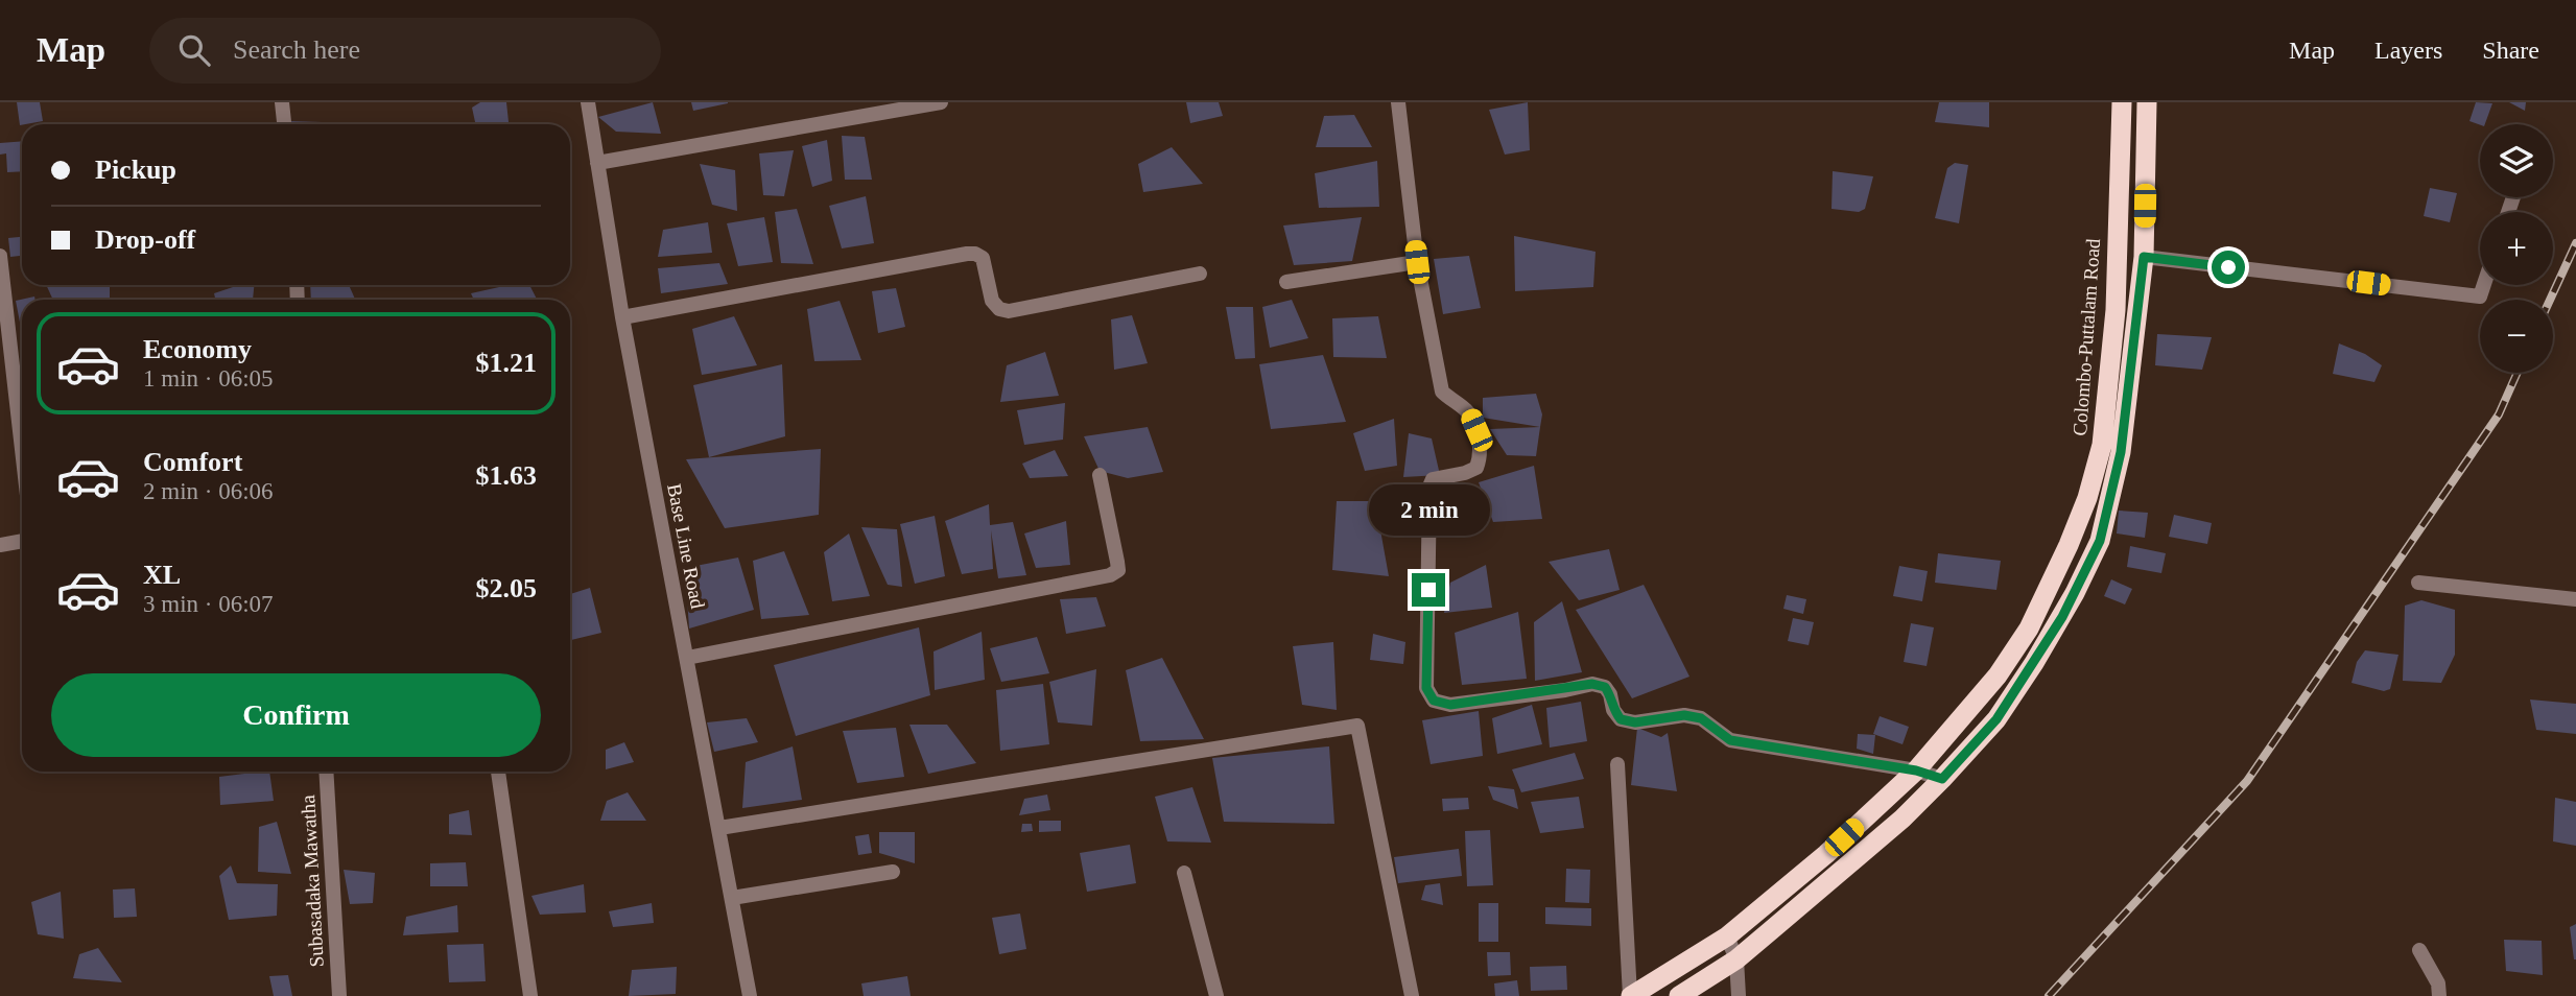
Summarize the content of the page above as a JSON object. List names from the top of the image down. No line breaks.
{"streets":{"highway":["Colombo-Puttalam Road"],"street":["Base Line Road","Subasadaka Mawatha"]},"page":{"header":"Map","search":"Search here","nav":["Map","Layers","Share"],"map_buttons":["+","−"],"banner":["Pickup","Drop-off"],"list":[{"name":"Economy","note":"1 min · 06:05","value":"$1.21"},{"name":"Comfort","note":"2 min · 06:06","value":"$1.63"},{"name":"XL","note":"3 min · 06:07","value":"$2.05"}],"bubble":"2 min","buttons":"Confirm"}}
